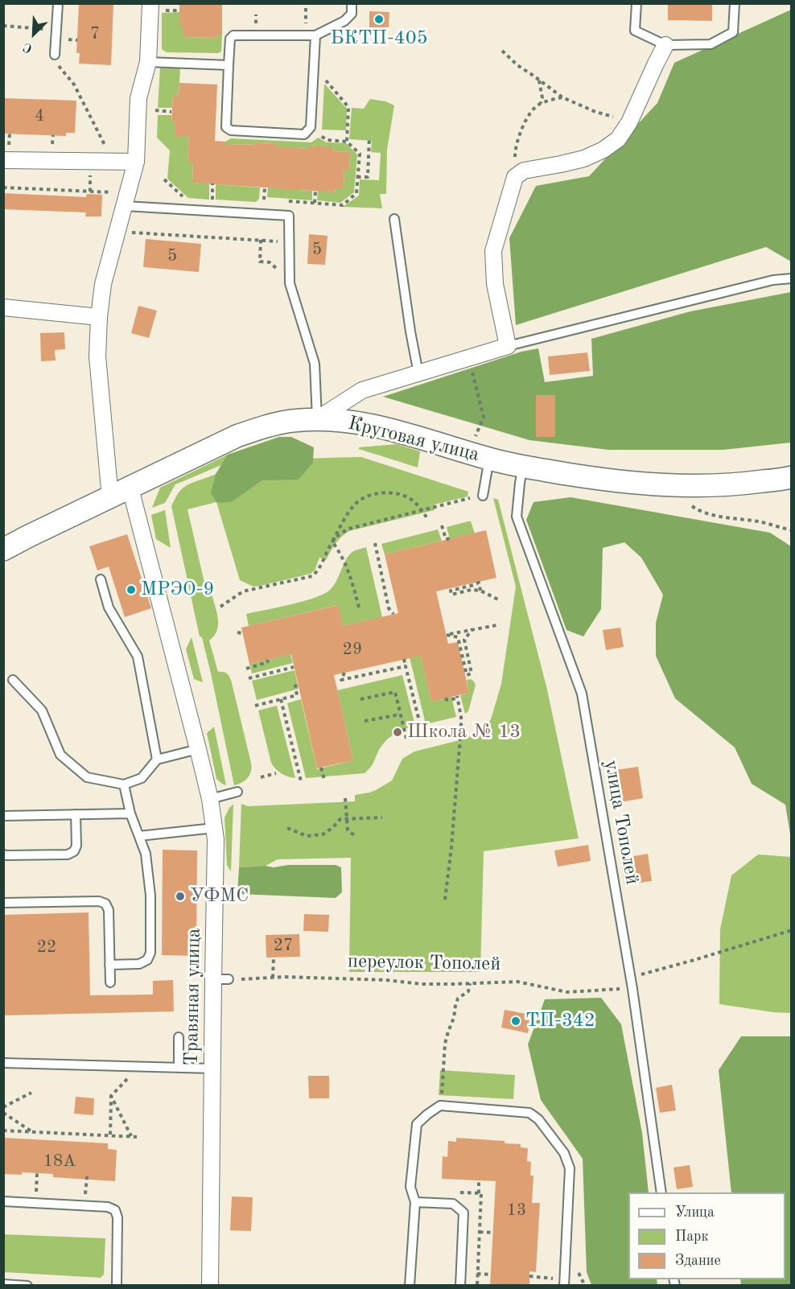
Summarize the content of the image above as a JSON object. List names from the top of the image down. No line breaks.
{"streets":{"street":["Круговая улица","Травяная улица"],"lane":["улица Тополей"],"path":["переулок Тополей"]},"crossings":[["Круговая улица","улица Тополей"],["Круговая улица","Травяная улица"],["улица Тополей","переулок Тополей"],["переулок Тополей","Травяная улица"]],"places":["БКТП-405","МРЭО-9","Школа № 13","УФМС","ТП-342"],"house_numbers":["7","4","5","5","29","27","22","18А","13"],"legend":["Улица","Парк","Здание"],"north":"bottom left"}
